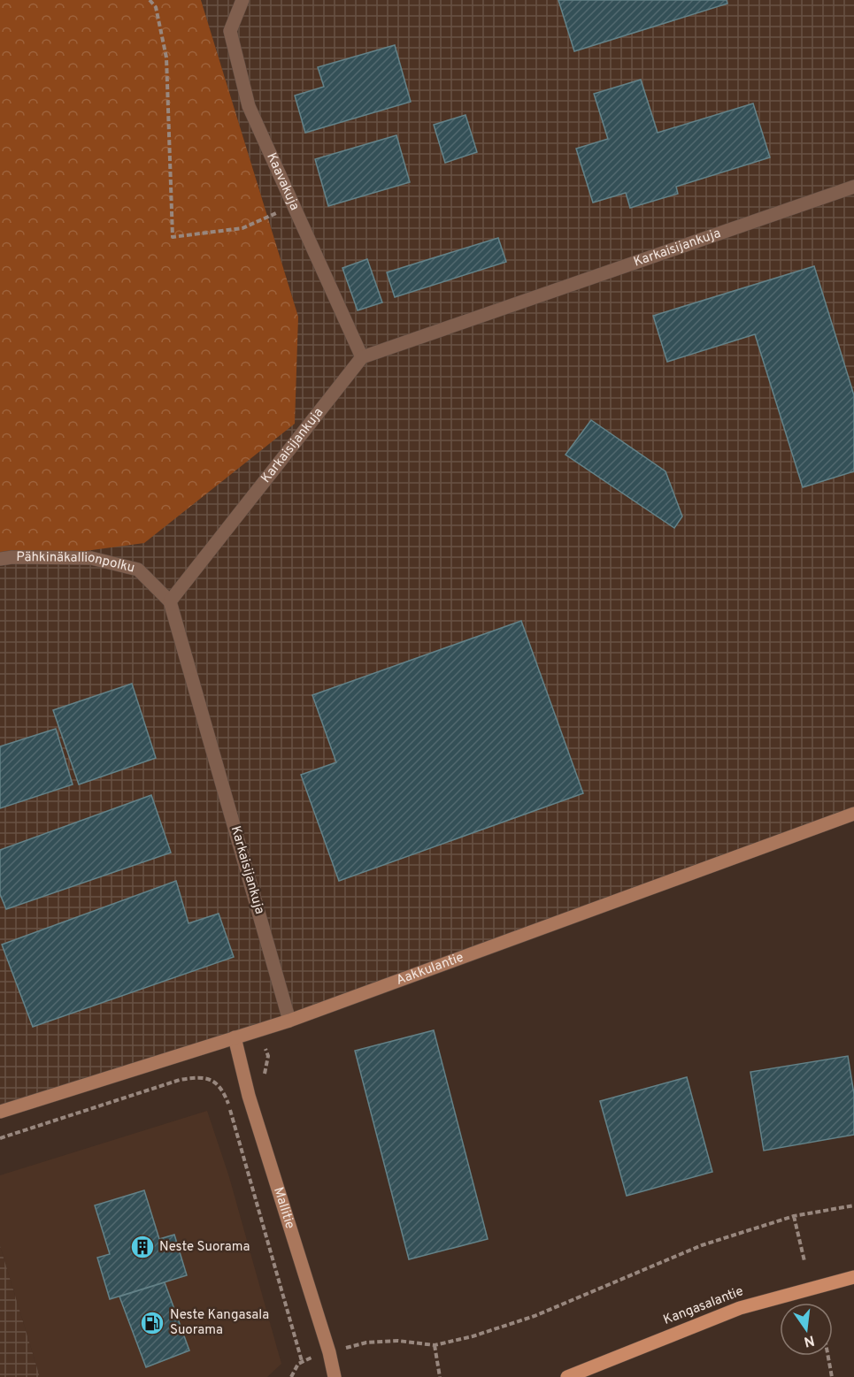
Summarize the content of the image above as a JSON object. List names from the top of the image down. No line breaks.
{"streets":{"main road":["Kangasalantie"],"street":["Kaavakuja","Karkaisijankuja","Pähkinäkallionpolku","Aakkulantie","Mallitie"]},"crossings":[["Kaavakuja","Karkaisijankuja"],["Karkaisijankuja","Pähkinäkallionpolku"],["Karkaisijankuja","Aakkulantie"],["Aakkulantie","Mallitie"]],"places":{"building":["Neste Suorama"],"fuel station":["Neste Kangasala Suorama"]},"north":"bottom"}
